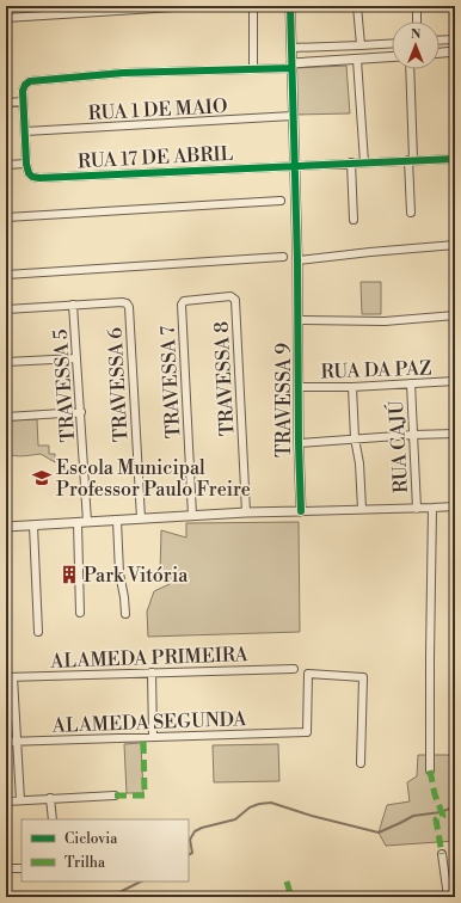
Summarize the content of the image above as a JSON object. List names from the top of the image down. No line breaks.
{"streets":{"street":["RUA 1 DE MAIO","RUA 17 DE ABRIL","RUA DA PAZ","TRAVESSA 8","TRAVESSA 7","TRAVESSA 6","TRAVESSA 5","TRAVESSA 9","RUA CAJÚ","ALAMEDA PRIMEIRA","ALAMEDA SEGUNDA"]},"crossings":[["RUA 1 DE MAIO","TRAVESSA 9"],["RUA 17 DE ABRIL","TRAVESSA 9"],["RUA DA PAZ","TRAVESSA 9"],["RUA DA PAZ","RUA CAJÚ"],["TRAVESSA 8","TRAVESSA 7"],["TRAVESSA 6","TRAVESSA 5"]],"places":{"school or university":["Escola Municipal Professor Paulo Freire"],"building":["Park Vitória"]},"legend":["Ciclovia","Trilha"],"north":"top"}
